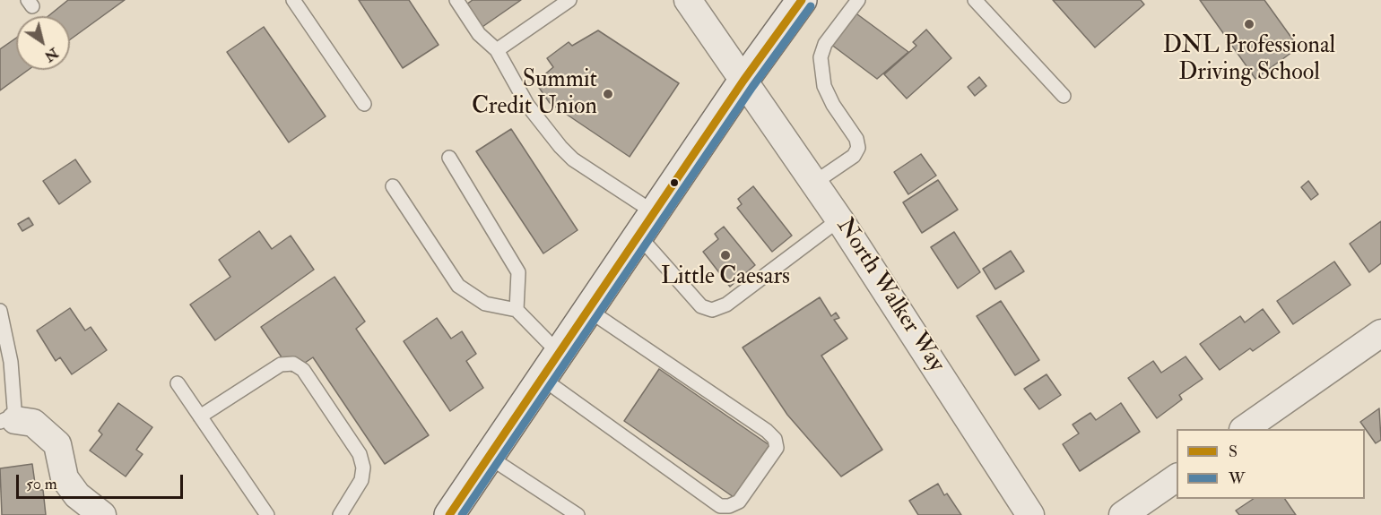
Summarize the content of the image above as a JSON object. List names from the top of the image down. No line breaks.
{"streets":{"street":["North Walker Way"]},"places":["DNL Professional Driving School","Summit Credit Union","Little Caesars"],"lines":["transit line S","transit line W"],"legend":["S","W"],"scale_bar":"50 m","north":"bottom right"}
